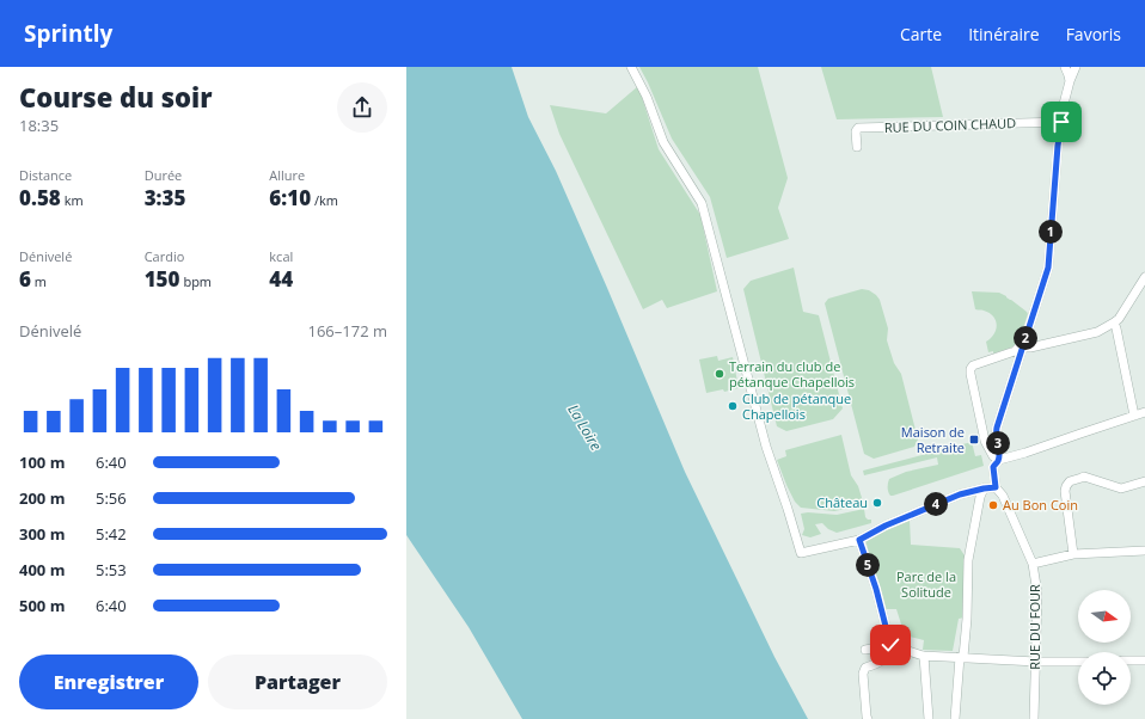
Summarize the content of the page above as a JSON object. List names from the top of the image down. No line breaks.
{"streets":{"street":["RUE DU COIN CHAUD","RUE DU FOUR"]},"water":["La Loire"],"parks":["Parc de la Solitude"],"places":{"other":["Terrain du club de pétanque Chapellois","Club de pétanque Chapellois","Château","Au Bon Coin"],"transit":["Maison de Retraite"]},"north":"right","page":{"header":"Sprintly","nav":["Carte","Itinéraire","Favoris"],"heading":["Course du soir","18:35"],"stats":[["Distance","0.58 km"],["Durée","3:35"],["Allure","6:10 /km"],["Dénivelé","6 m"],["Cardio","150 bpm"],["kcal","44"]],"pins":["1","2","3","4","5"],"chart":["Dénivelé","166–172 m"],"list":[{"name":"100 m","note":"6:40"},{"name":"200 m","note":"5:56"},{"name":"300 m","note":"5:42"},{"name":"400 m","note":"5:53"},{"name":"500 m","note":"6:40"}],"buttons":["Enregistrer","Partager"]}}
